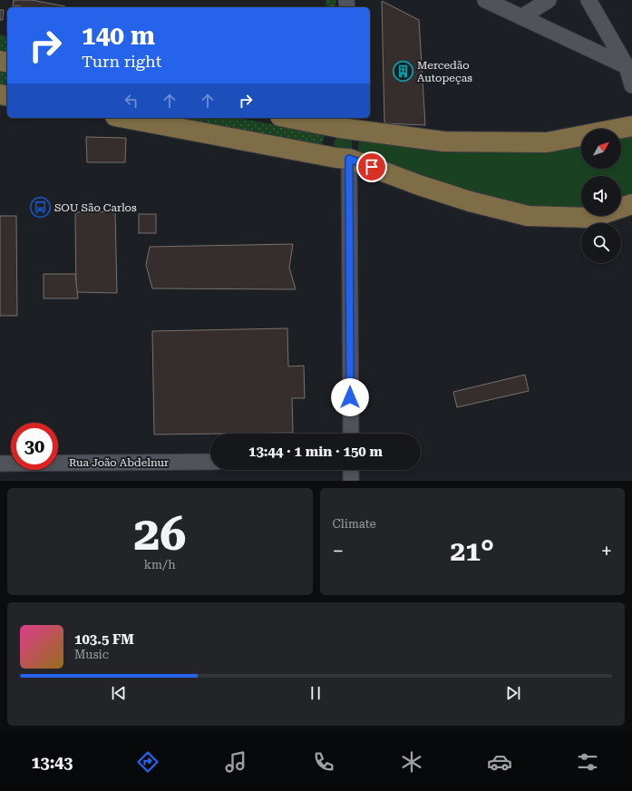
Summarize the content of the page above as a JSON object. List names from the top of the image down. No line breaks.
{"streets":{"street":["Rua João Abdelnur"]},"places":{"building":["Mercedão Autopeças"],"bus stop":["SOU São Carlos"]},"north":"top right","page":{"turn":["140 m","Turn right"],"limit":"30","trip":"13:44 · 1 min · 150 m","tile":[["26","km/h"],"Climate"],"heat":["−","21°","+"],"song":["103.5 FM","Music"],"tabs":"13:43"}}
